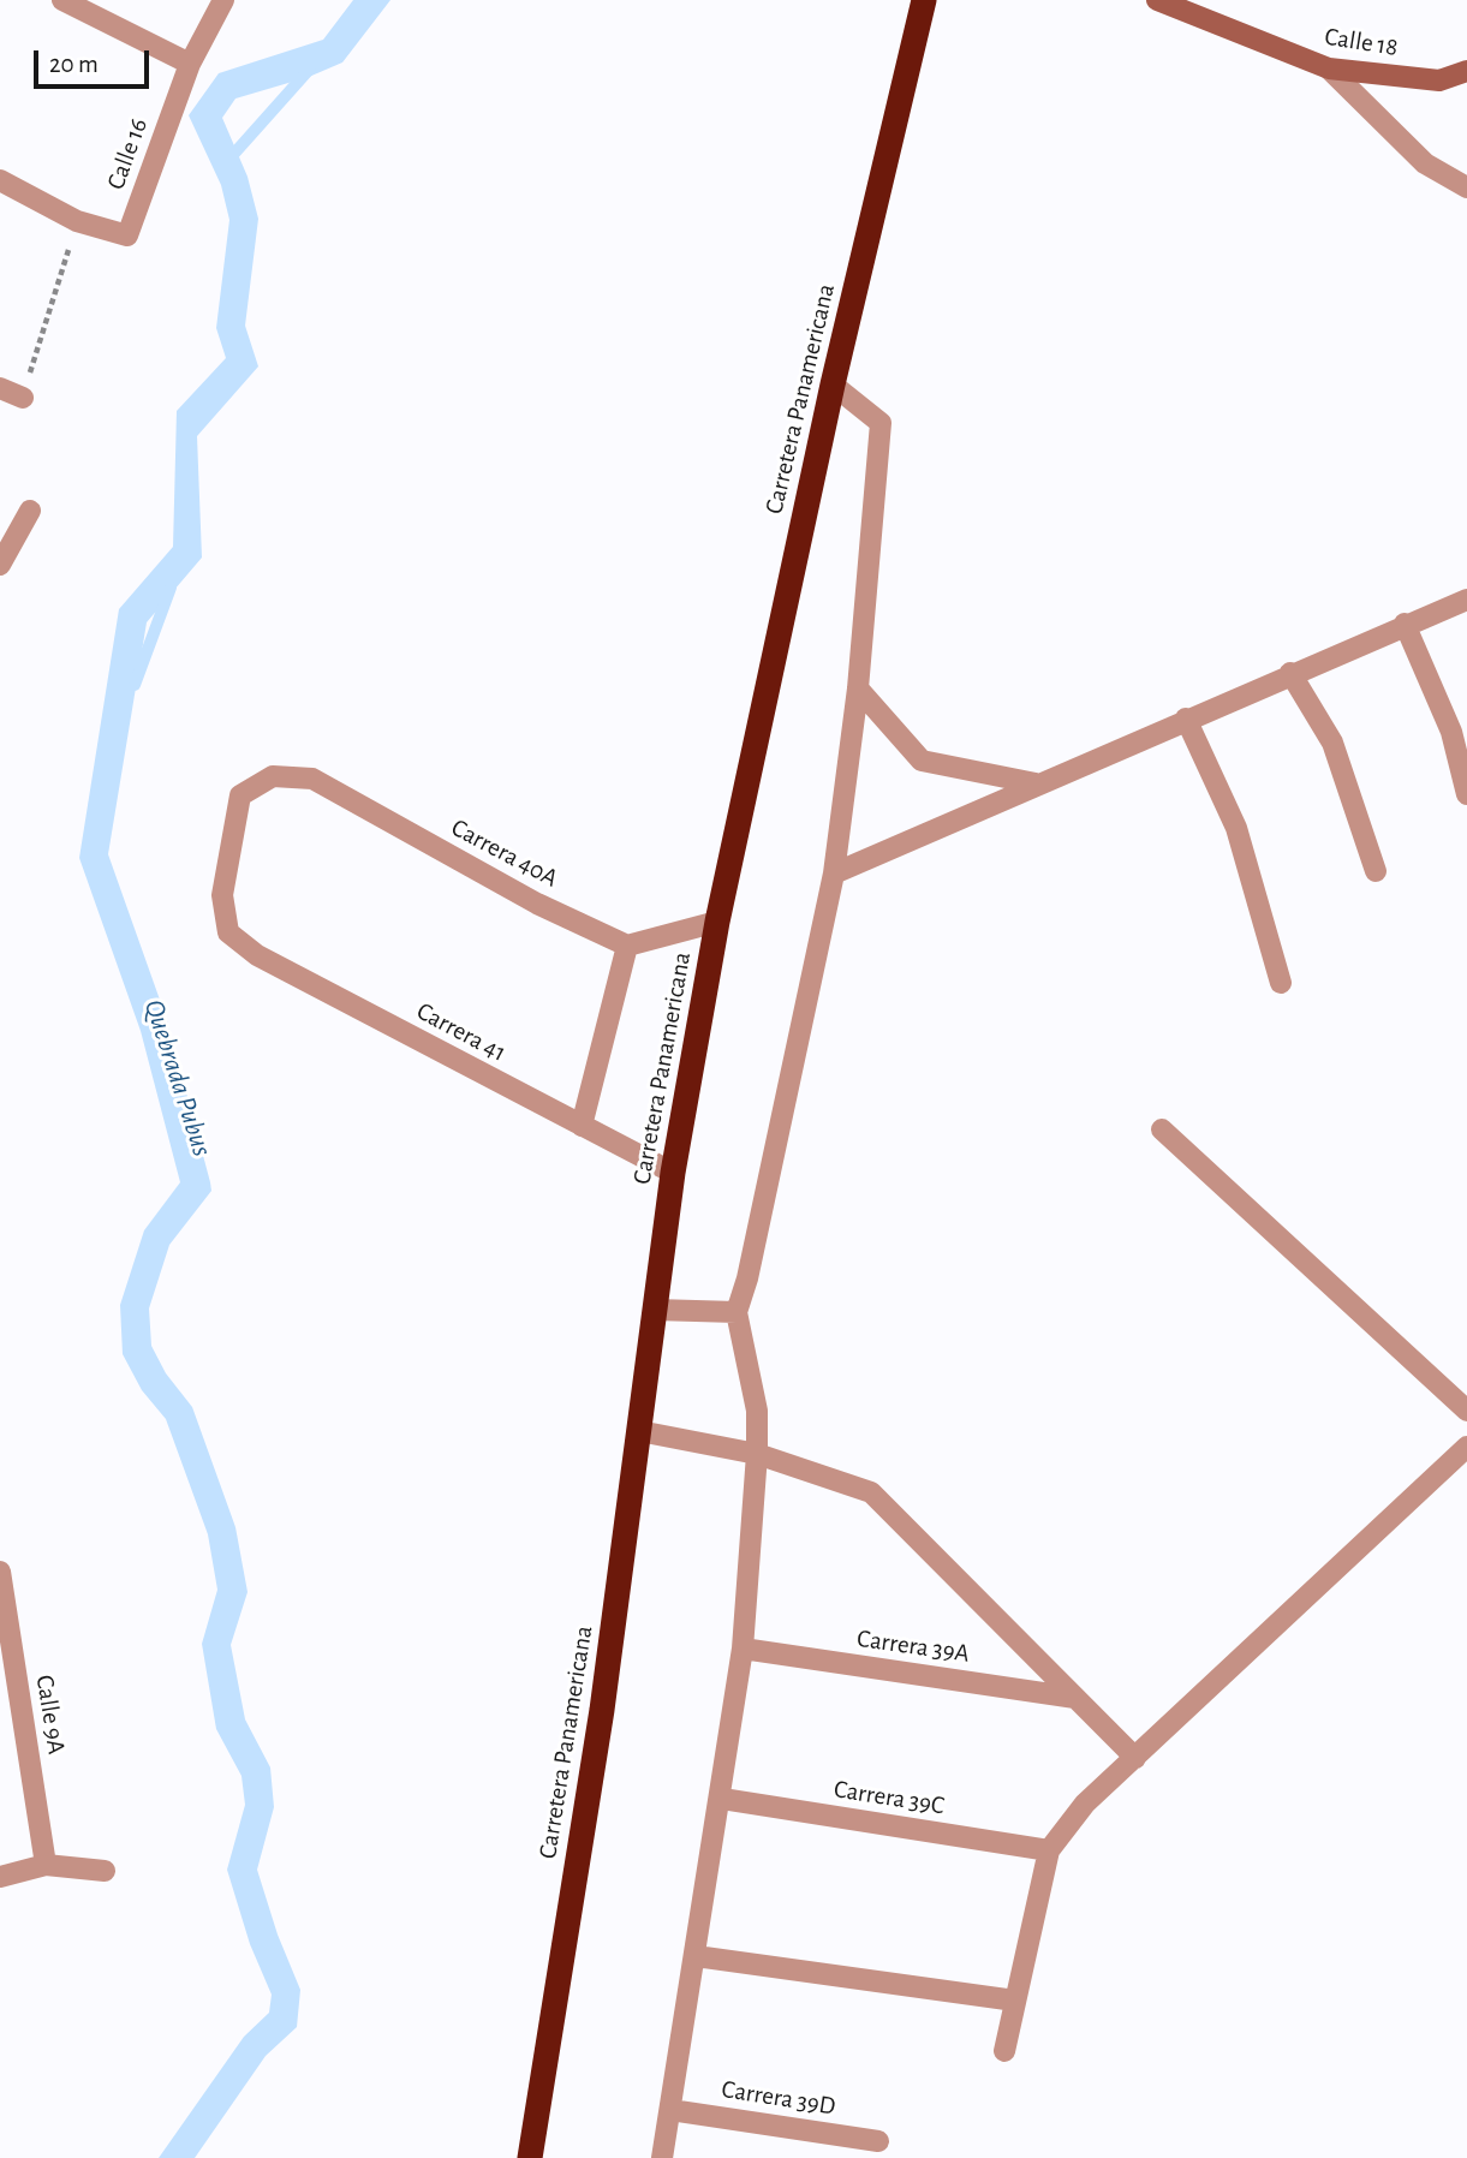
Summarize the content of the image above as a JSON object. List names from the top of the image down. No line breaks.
{"streets":{"highway":["Carretera Panamericana"],"street":["Calle 18","Calle 16","Carrera 40A","Carrera 41","Carrera 39A","Calle 9A","Carrera 39C","Carrera 39D"]},"crossings":[["Carretera Panamericana","Carrera 41"],["Carrera 40A","Carrera 41"]],"water":["Quebrada Pubus"],"scale_bar":"20 m"}
